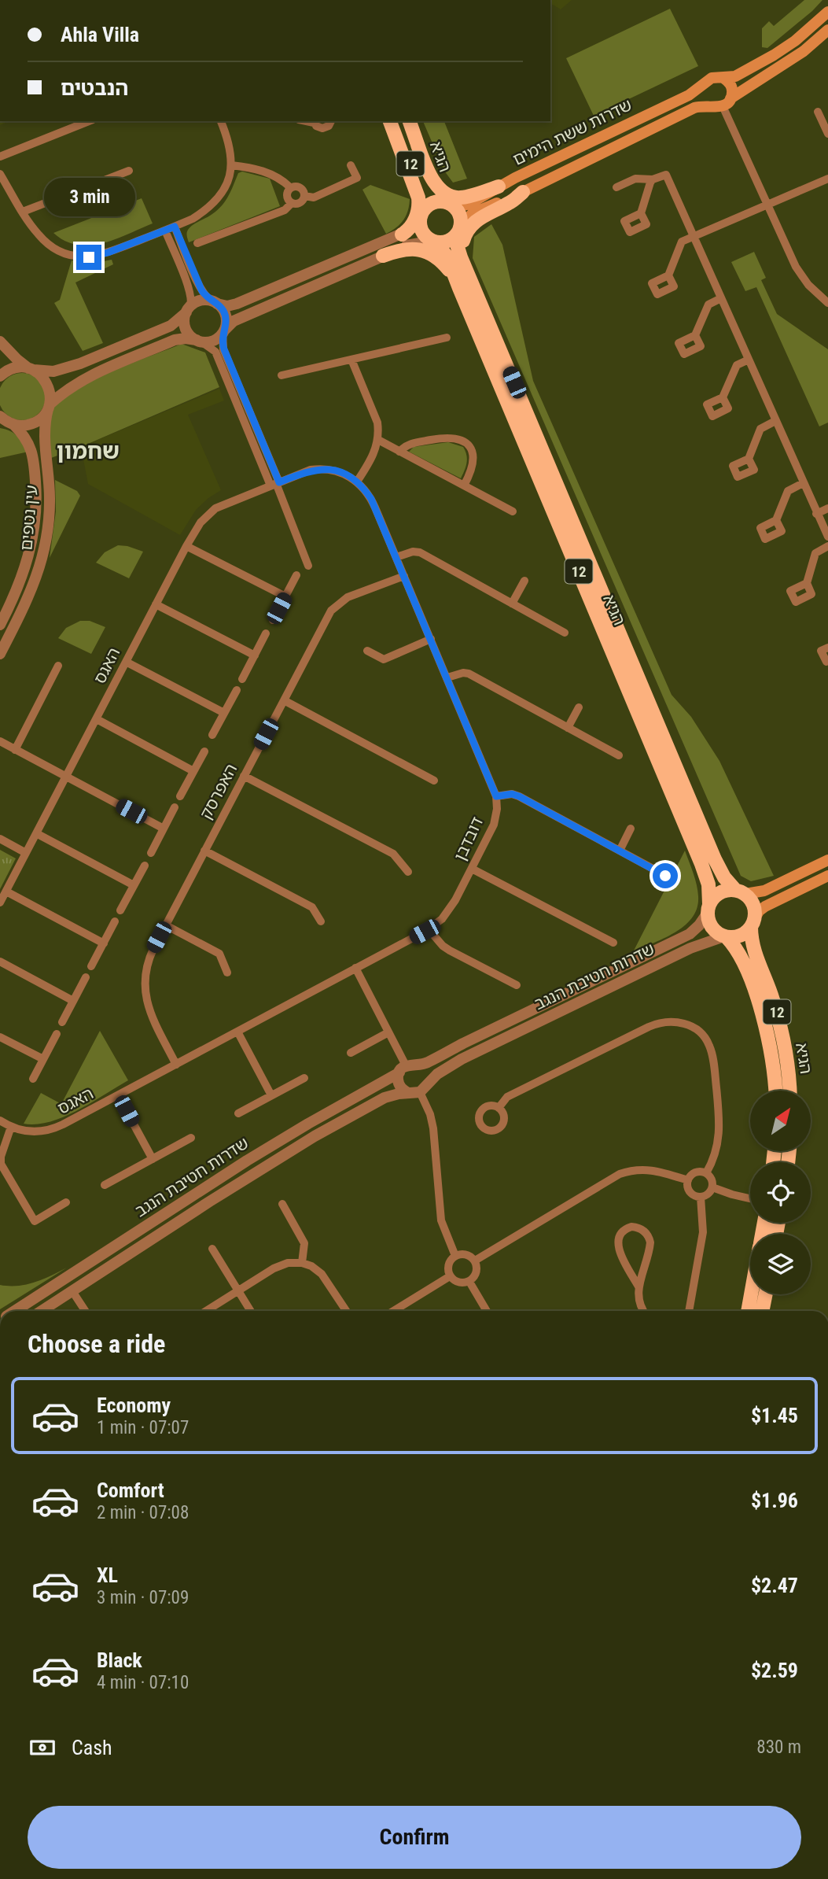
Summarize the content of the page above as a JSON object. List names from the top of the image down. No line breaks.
{"streets":{"highway":["הגיא","12"],"main road":["שדרות ששת הימים"],"street":["עין נטפים","האגס","האפרסק","דובדבן","שדרות חטיבת הנגב"]},"crossings":[["הגיא","12"],["הגיא","שדרות חטיבת הנגב"],["12","שדרות חטיבת הנגב"],["האגס","האפרסק"],["האגס","דובדבן"],["האפרסק","דובדבן"]],"districts":["שחמון"],"north":"top right","page":{"banner":["Ahla Villa","הנבטים"],"bubble":"3 min","heading":"Choose a ride","list":[{"name":"Economy","note":"1 min · 07:07","value":"$1.45"},{"name":"Comfort","note":"2 min · 07:08","value":"$1.96"},{"name":"XL","note":"3 min · 07:09","value":"$2.47"},{"name":"Black","note":"4 min · 07:10","value":"$2.59"}],"pay":["Cash","830 m"],"buttons":"Confirm"}}
